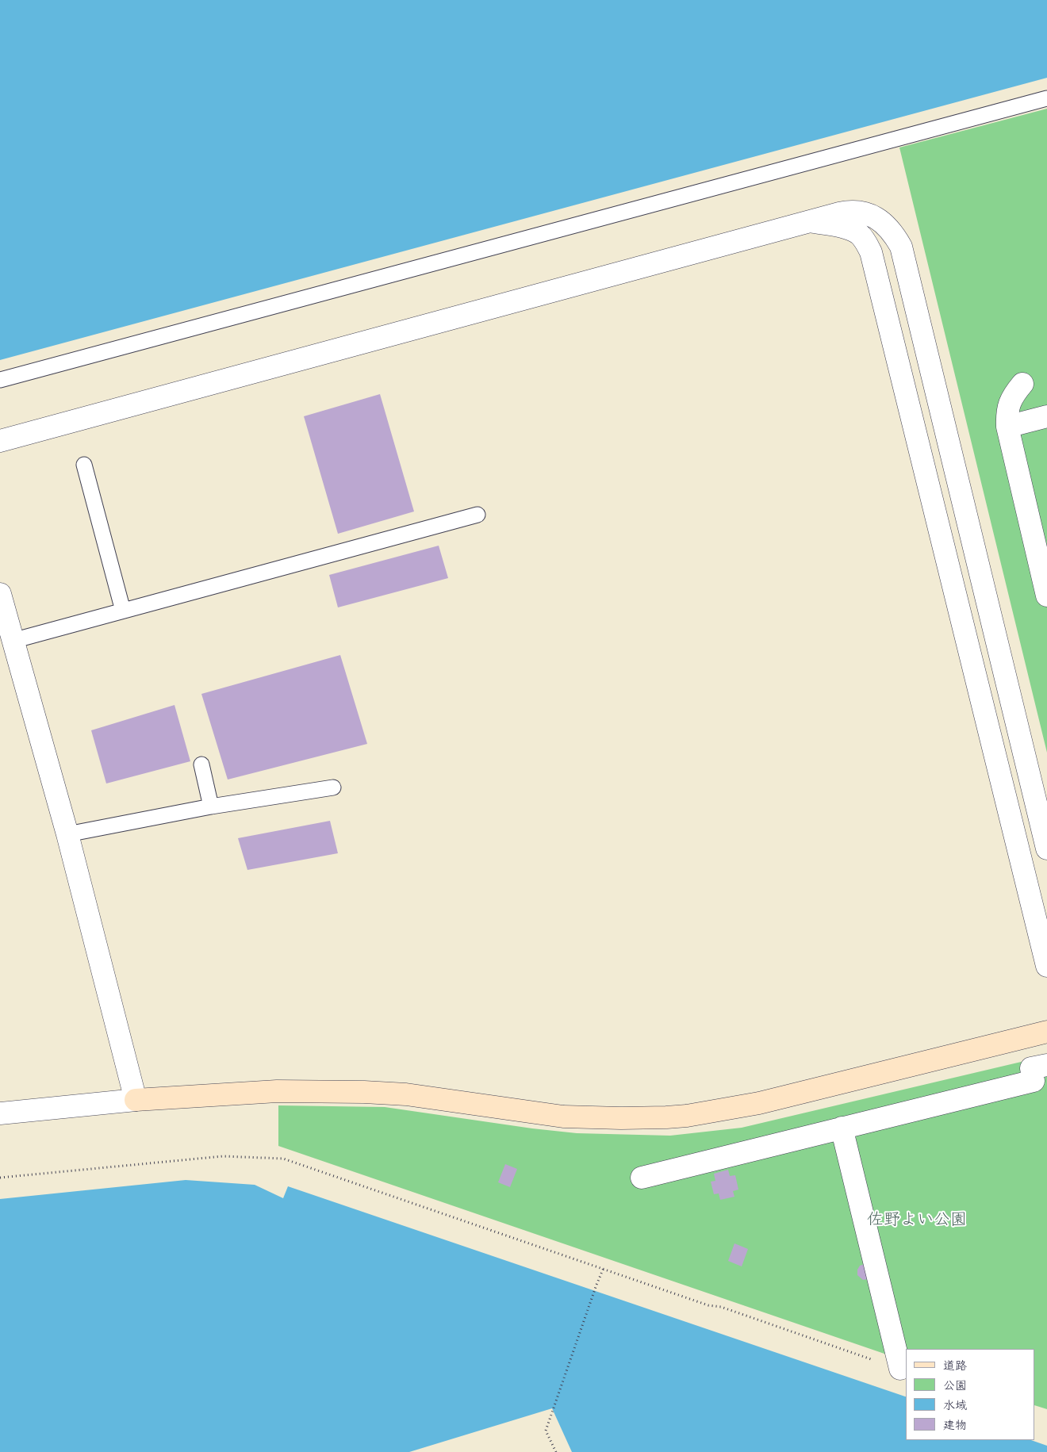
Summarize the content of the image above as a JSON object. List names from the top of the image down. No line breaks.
{"parks":["佐野よい公園"],"legend":["道路","公園","水域","建物"]}
